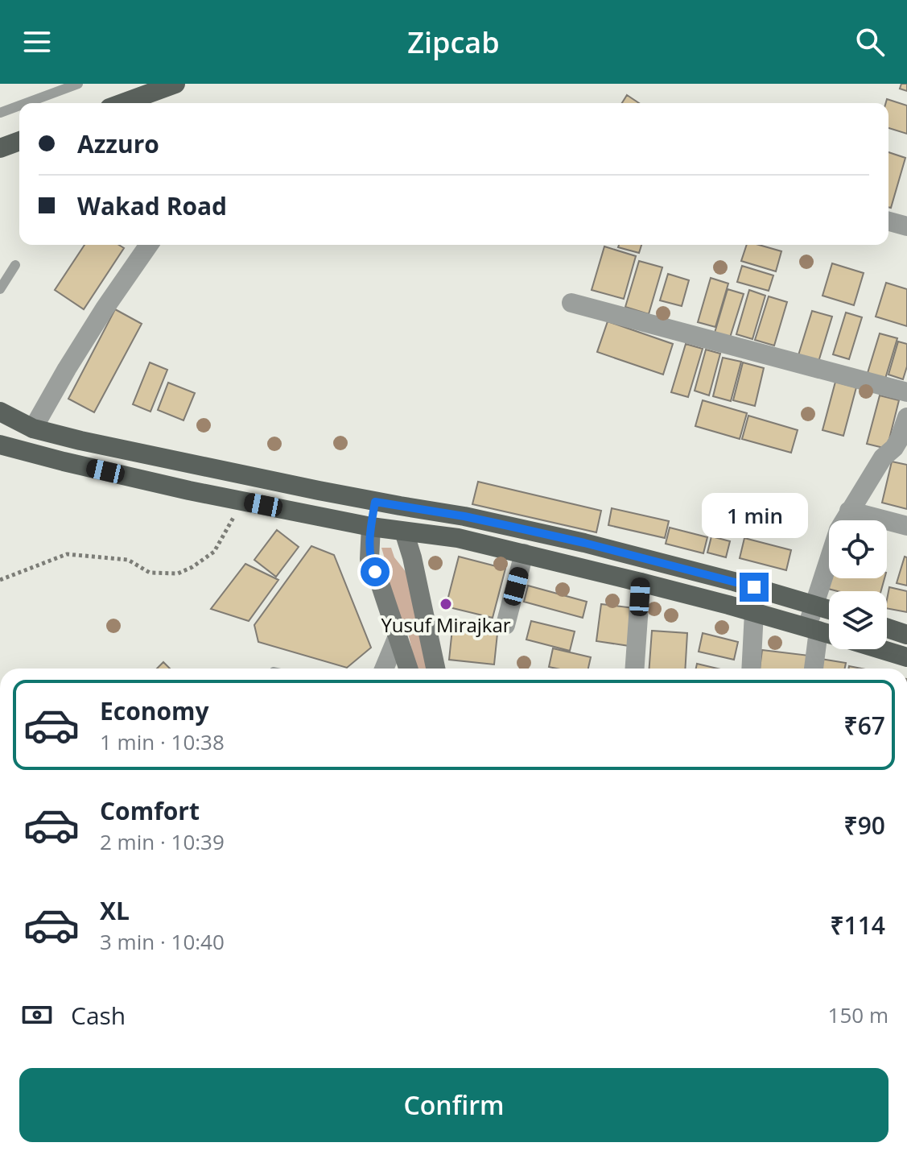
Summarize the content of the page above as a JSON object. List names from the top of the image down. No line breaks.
{"places":["Yusuf Mirajkar"],"page":{"header":"Zipcab","banner":["Azzuro","Wakad Road"],"bubble":"1 min","list":[{"name":"Economy","note":"1 min · 10:38","value":"₹67"},{"name":"Comfort","note":"2 min · 10:39","value":"₹90"},{"name":"XL","note":"3 min · 10:40","value":"₹114"}],"pay":["Cash","150 m"],"buttons":"Confirm"}}
